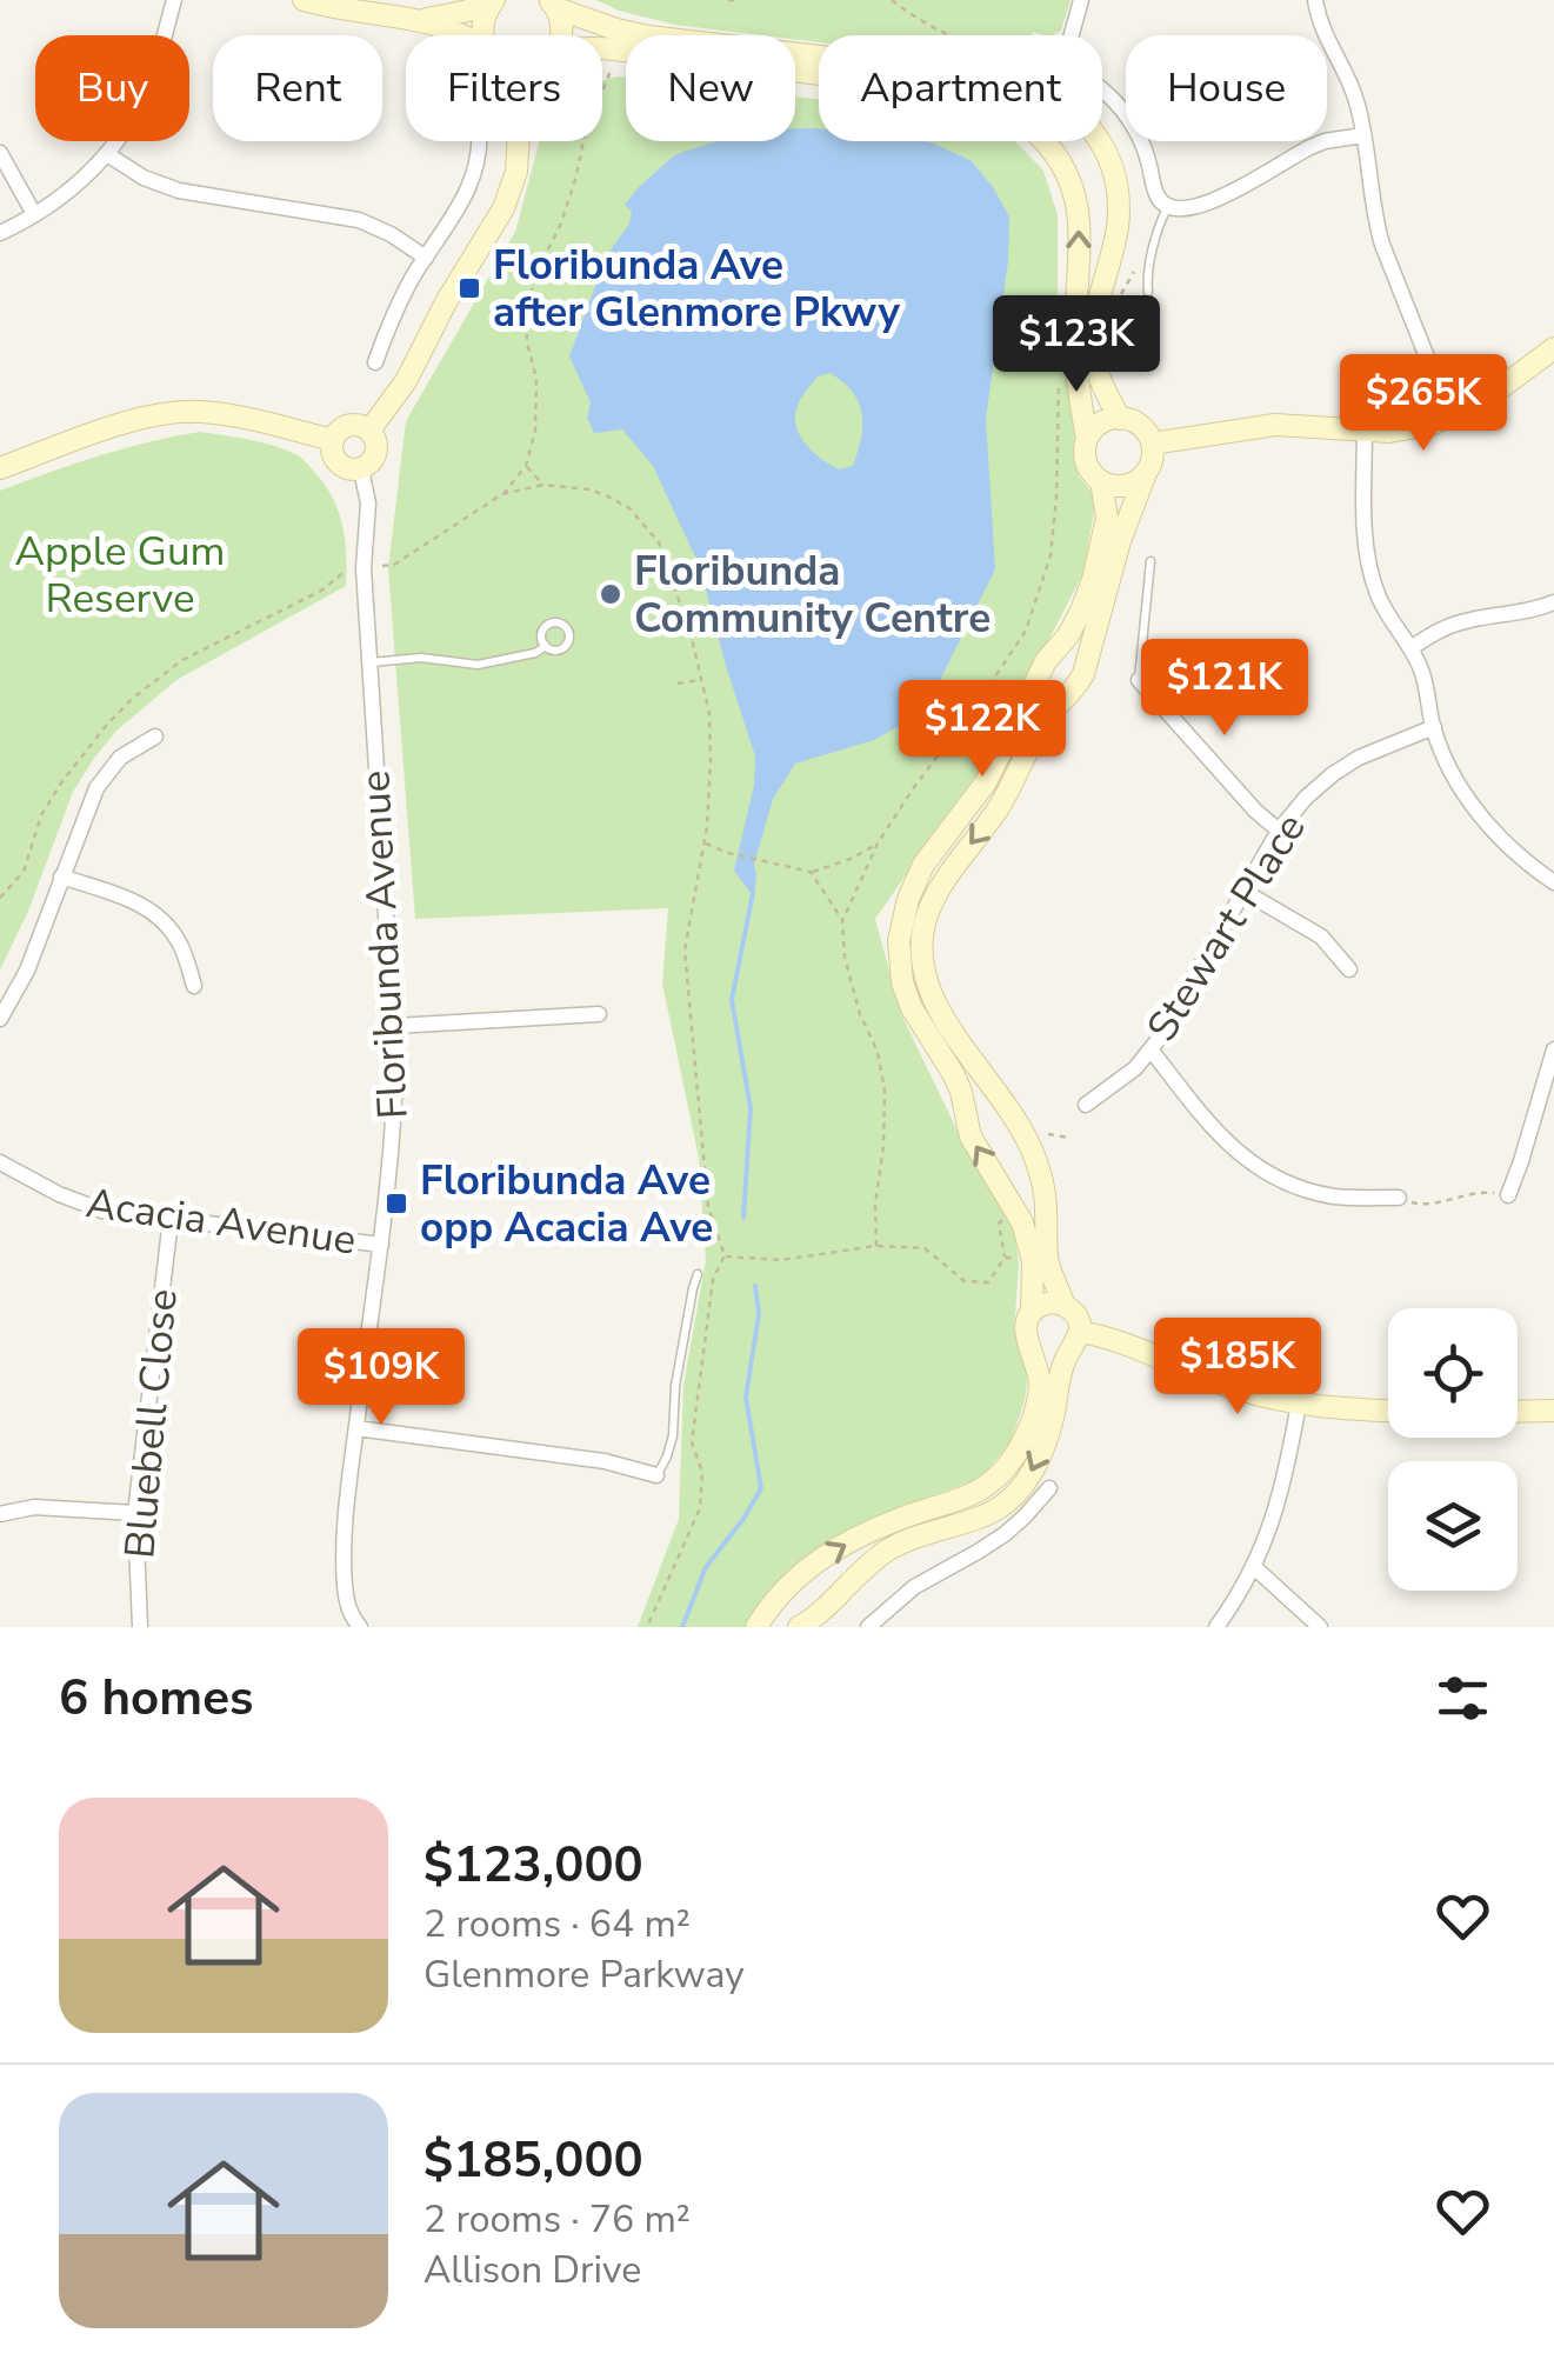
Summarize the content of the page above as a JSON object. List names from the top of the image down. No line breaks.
{"streets":{"street":["Stewart Place","Floribunda Avenue","Acacia Avenue","Bluebell Close"]},"crossings":[["Floribunda Avenue","Acacia Avenue"],["Acacia Avenue","Bluebell Close"]],"parks":["Apple Gum Reserve"],"places":{"transit":["Floribunda Ave after Glenmore Pkwy","Floribunda Ave opp Acacia Ave"],"other":["Floribunda Community Centre"]},"page":{"chip":["Buy","Rent","Filters","New","Apartment","House"],"price":["$123K","$265K","$121K","$122K","$185K","$109K"],"heading":"6 homes","list":[{"name":"$123,000","note":"2 rooms · 64 m² · Glenmore Parkway"},{"name":"$185,000","note":"2 rooms · 76 m² · Allison Drive"}]}}
